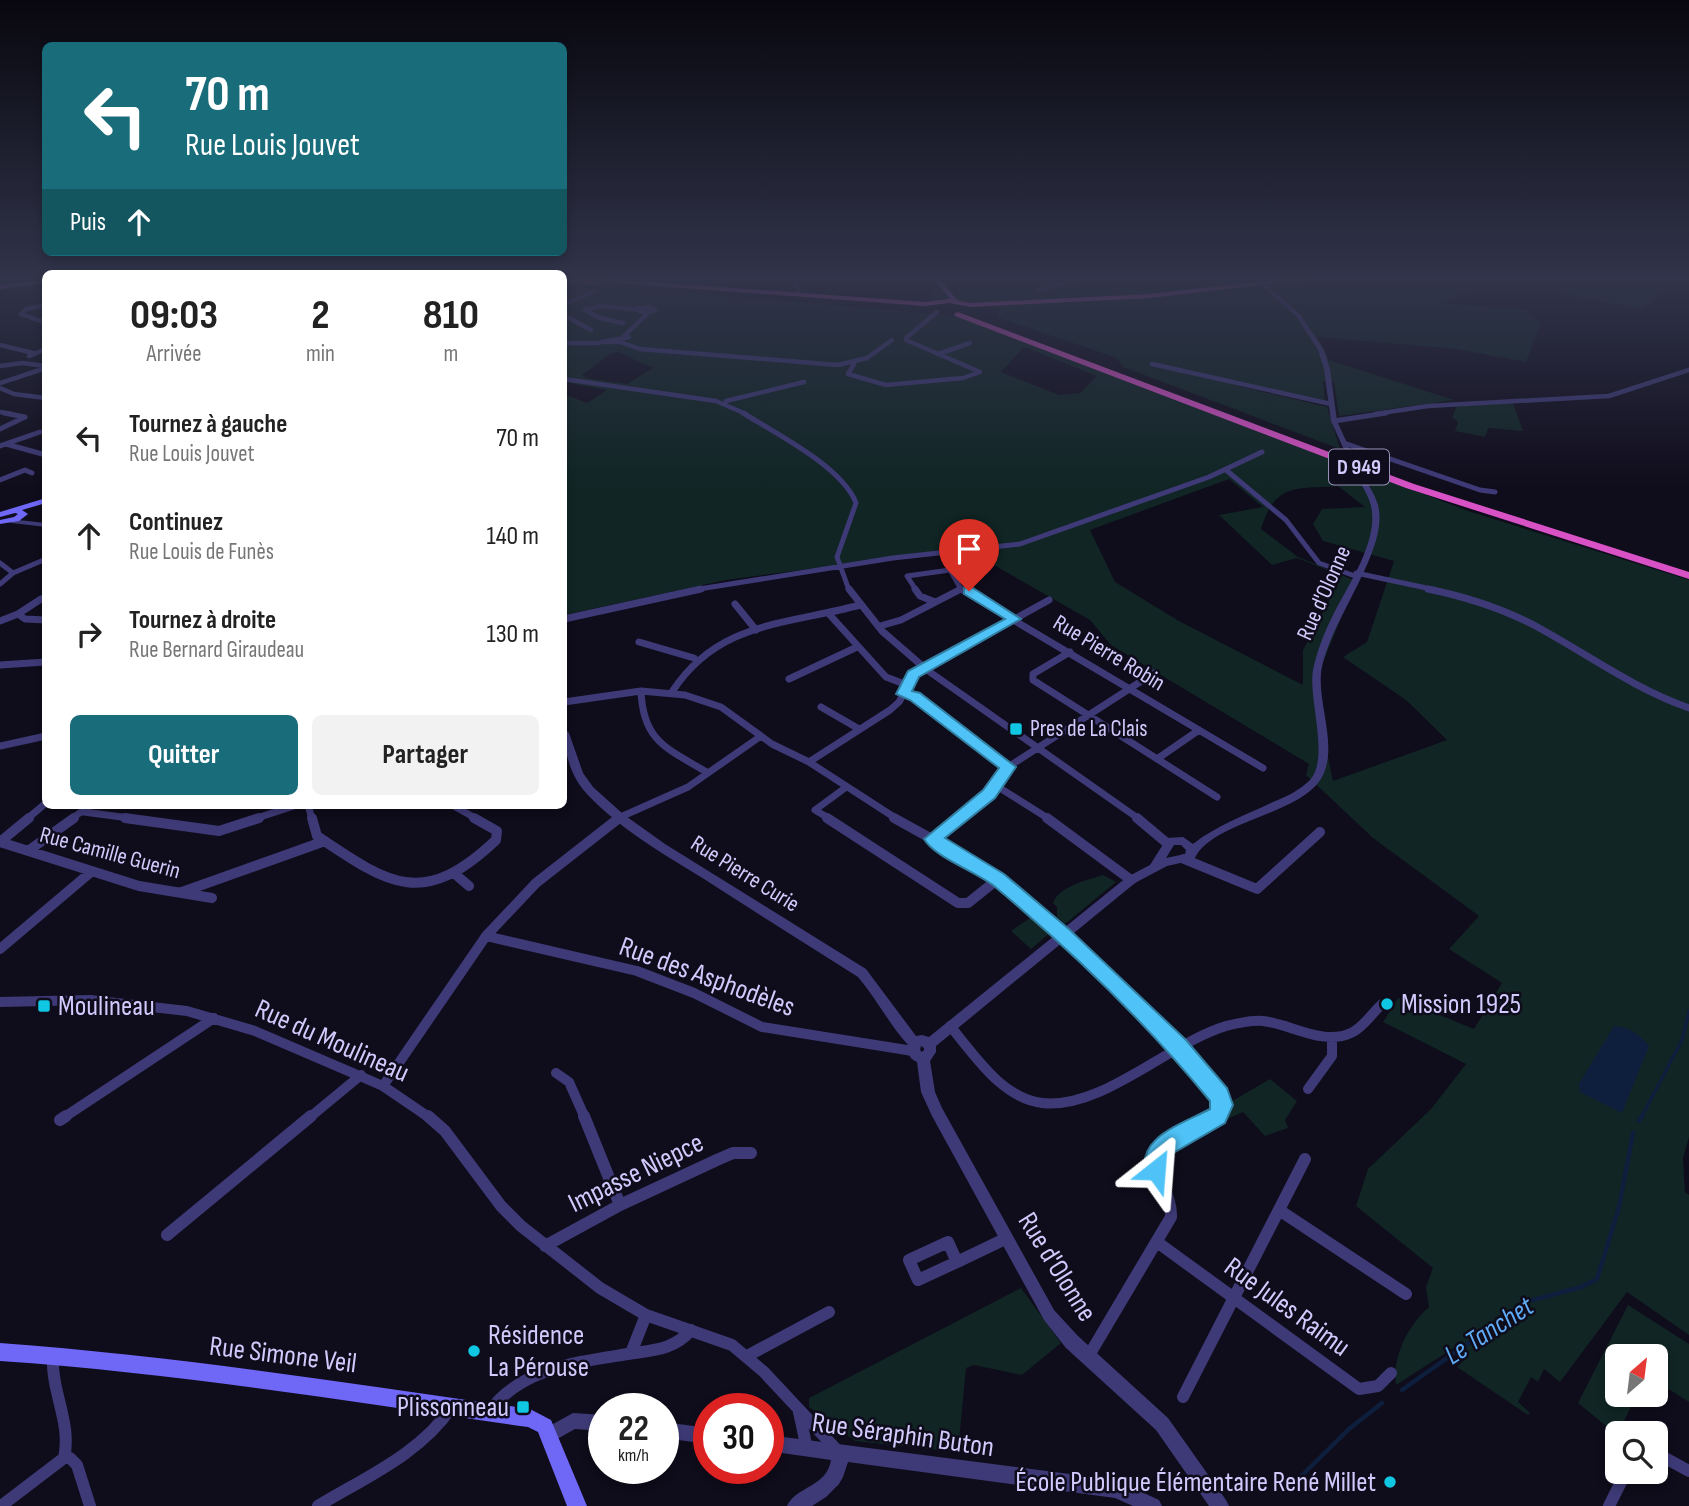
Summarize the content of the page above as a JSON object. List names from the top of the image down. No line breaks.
{"streets":{"highway":["D 949"],"main road":["Rue Simone Veil"],"street":["Rue d'Olonne","Rue Pierre Robin","Rue Camille Guerin","Rue Pierre Curie","Rue des Asphodèles","Rue du Moulineau","Impasse Niepce","Rue Jules Raimu","Rue Séraphin Buton"]},"crossings":[["Rue d'Olonne","Rue Pierre Curie"],["Rue d'Olonne","Rue des Asphodèles"],["Rue Pierre Curie","Rue des Asphodèles"],["Rue du Moulineau","Impasse Niepce"],["Rue du Moulineau","Rue Séraphin Buton"]],"water":["Le Tanchet"],"places":{"transit":["Pres de La Clais","Moulineau","Plissonneau"],"other":["Mission 1925","Résidence La Pérouse","École Publique Élémentaire René Millet"]},"north":"top right","page":{"turn":["70 m","Rue Louis Jouvet"],"then":"Puis","eta":["09:03","Arrivée","2","min","810","m"],"list":[{"name":"Tournez à gauche","note":"Rue Louis Jouvet","value":"70 m"},{"name":"Continuez","note":"Rue Louis de Funès","value":"140 m"},{"name":"Tournez à droite","note":"Rue Bernard Giraudeau","value":"130 m"}],"buttons":["Quitter","Partager"],"speed":"22 km/h","limit":"30"}}
